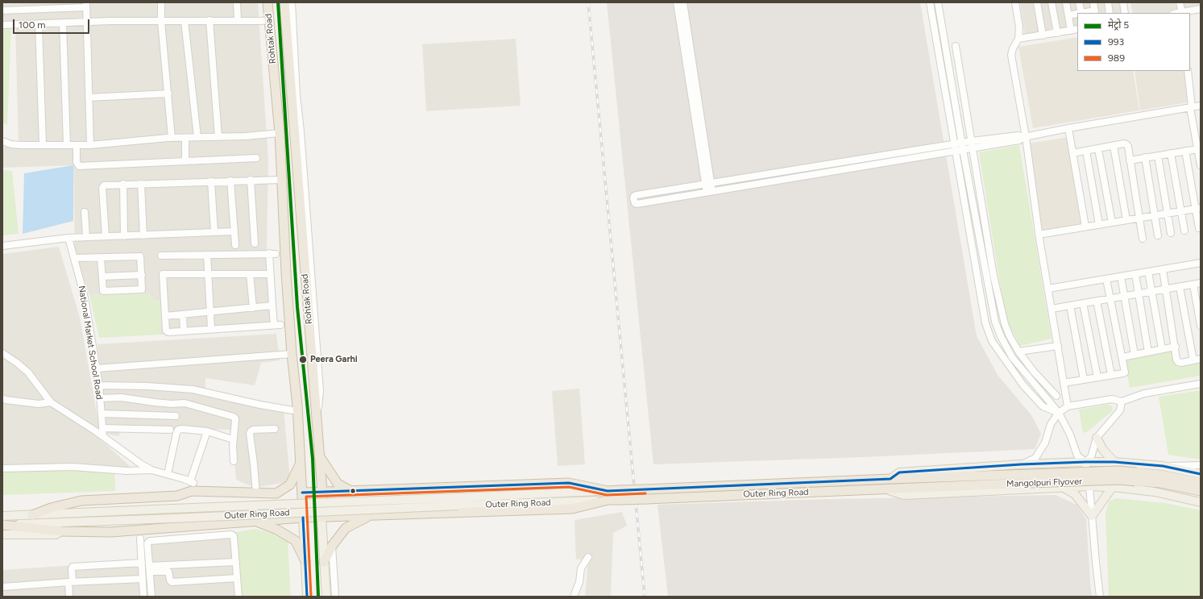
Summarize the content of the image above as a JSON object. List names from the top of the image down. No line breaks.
{"streets":{"highway":["Rohtak Road","Mangolpuri Flyover","Outer Ring Road"],"street":["National Market School Road"]},"crossings":[["Rohtak Road","Outer Ring Road"],["Mangolpuri Flyover","Outer Ring Road"]],"places":["Peera Garhi"],"lines":["metro line 5","transit line 993","transit line 989"],"legend":["मेट्रो 5","993","989"],"scale_bar":"100 m"}
